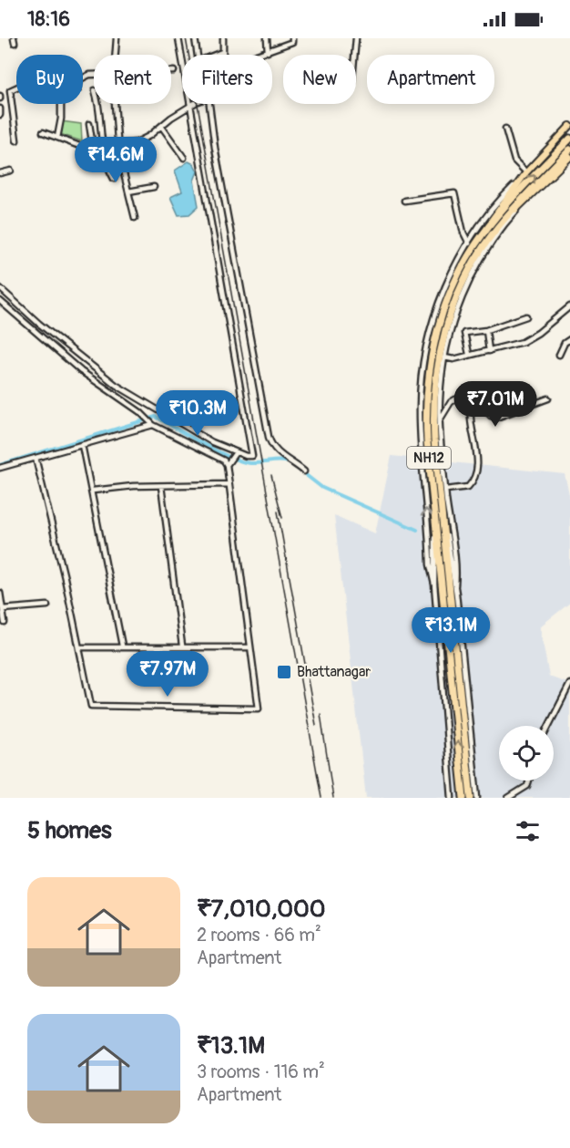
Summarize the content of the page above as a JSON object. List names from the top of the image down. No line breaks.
{"streets":{"highway":["NH12"]},"places":{"transit":["Bhattanagar"]},"page":{"status":"18:16","chip":["Buy","Rent","Filters","New","Apartment"],"price":["₹14.6M","₹7.01M","₹10.3M","₹13.1M","₹7.97M"],"heading":"5 homes","list":[{"name":"₹7,010,000","note":"2 rooms · 66 m² · Apartment"},{"name":"₹13.1M","note":"3 rooms · 116 m² · Apartment"}]}}
